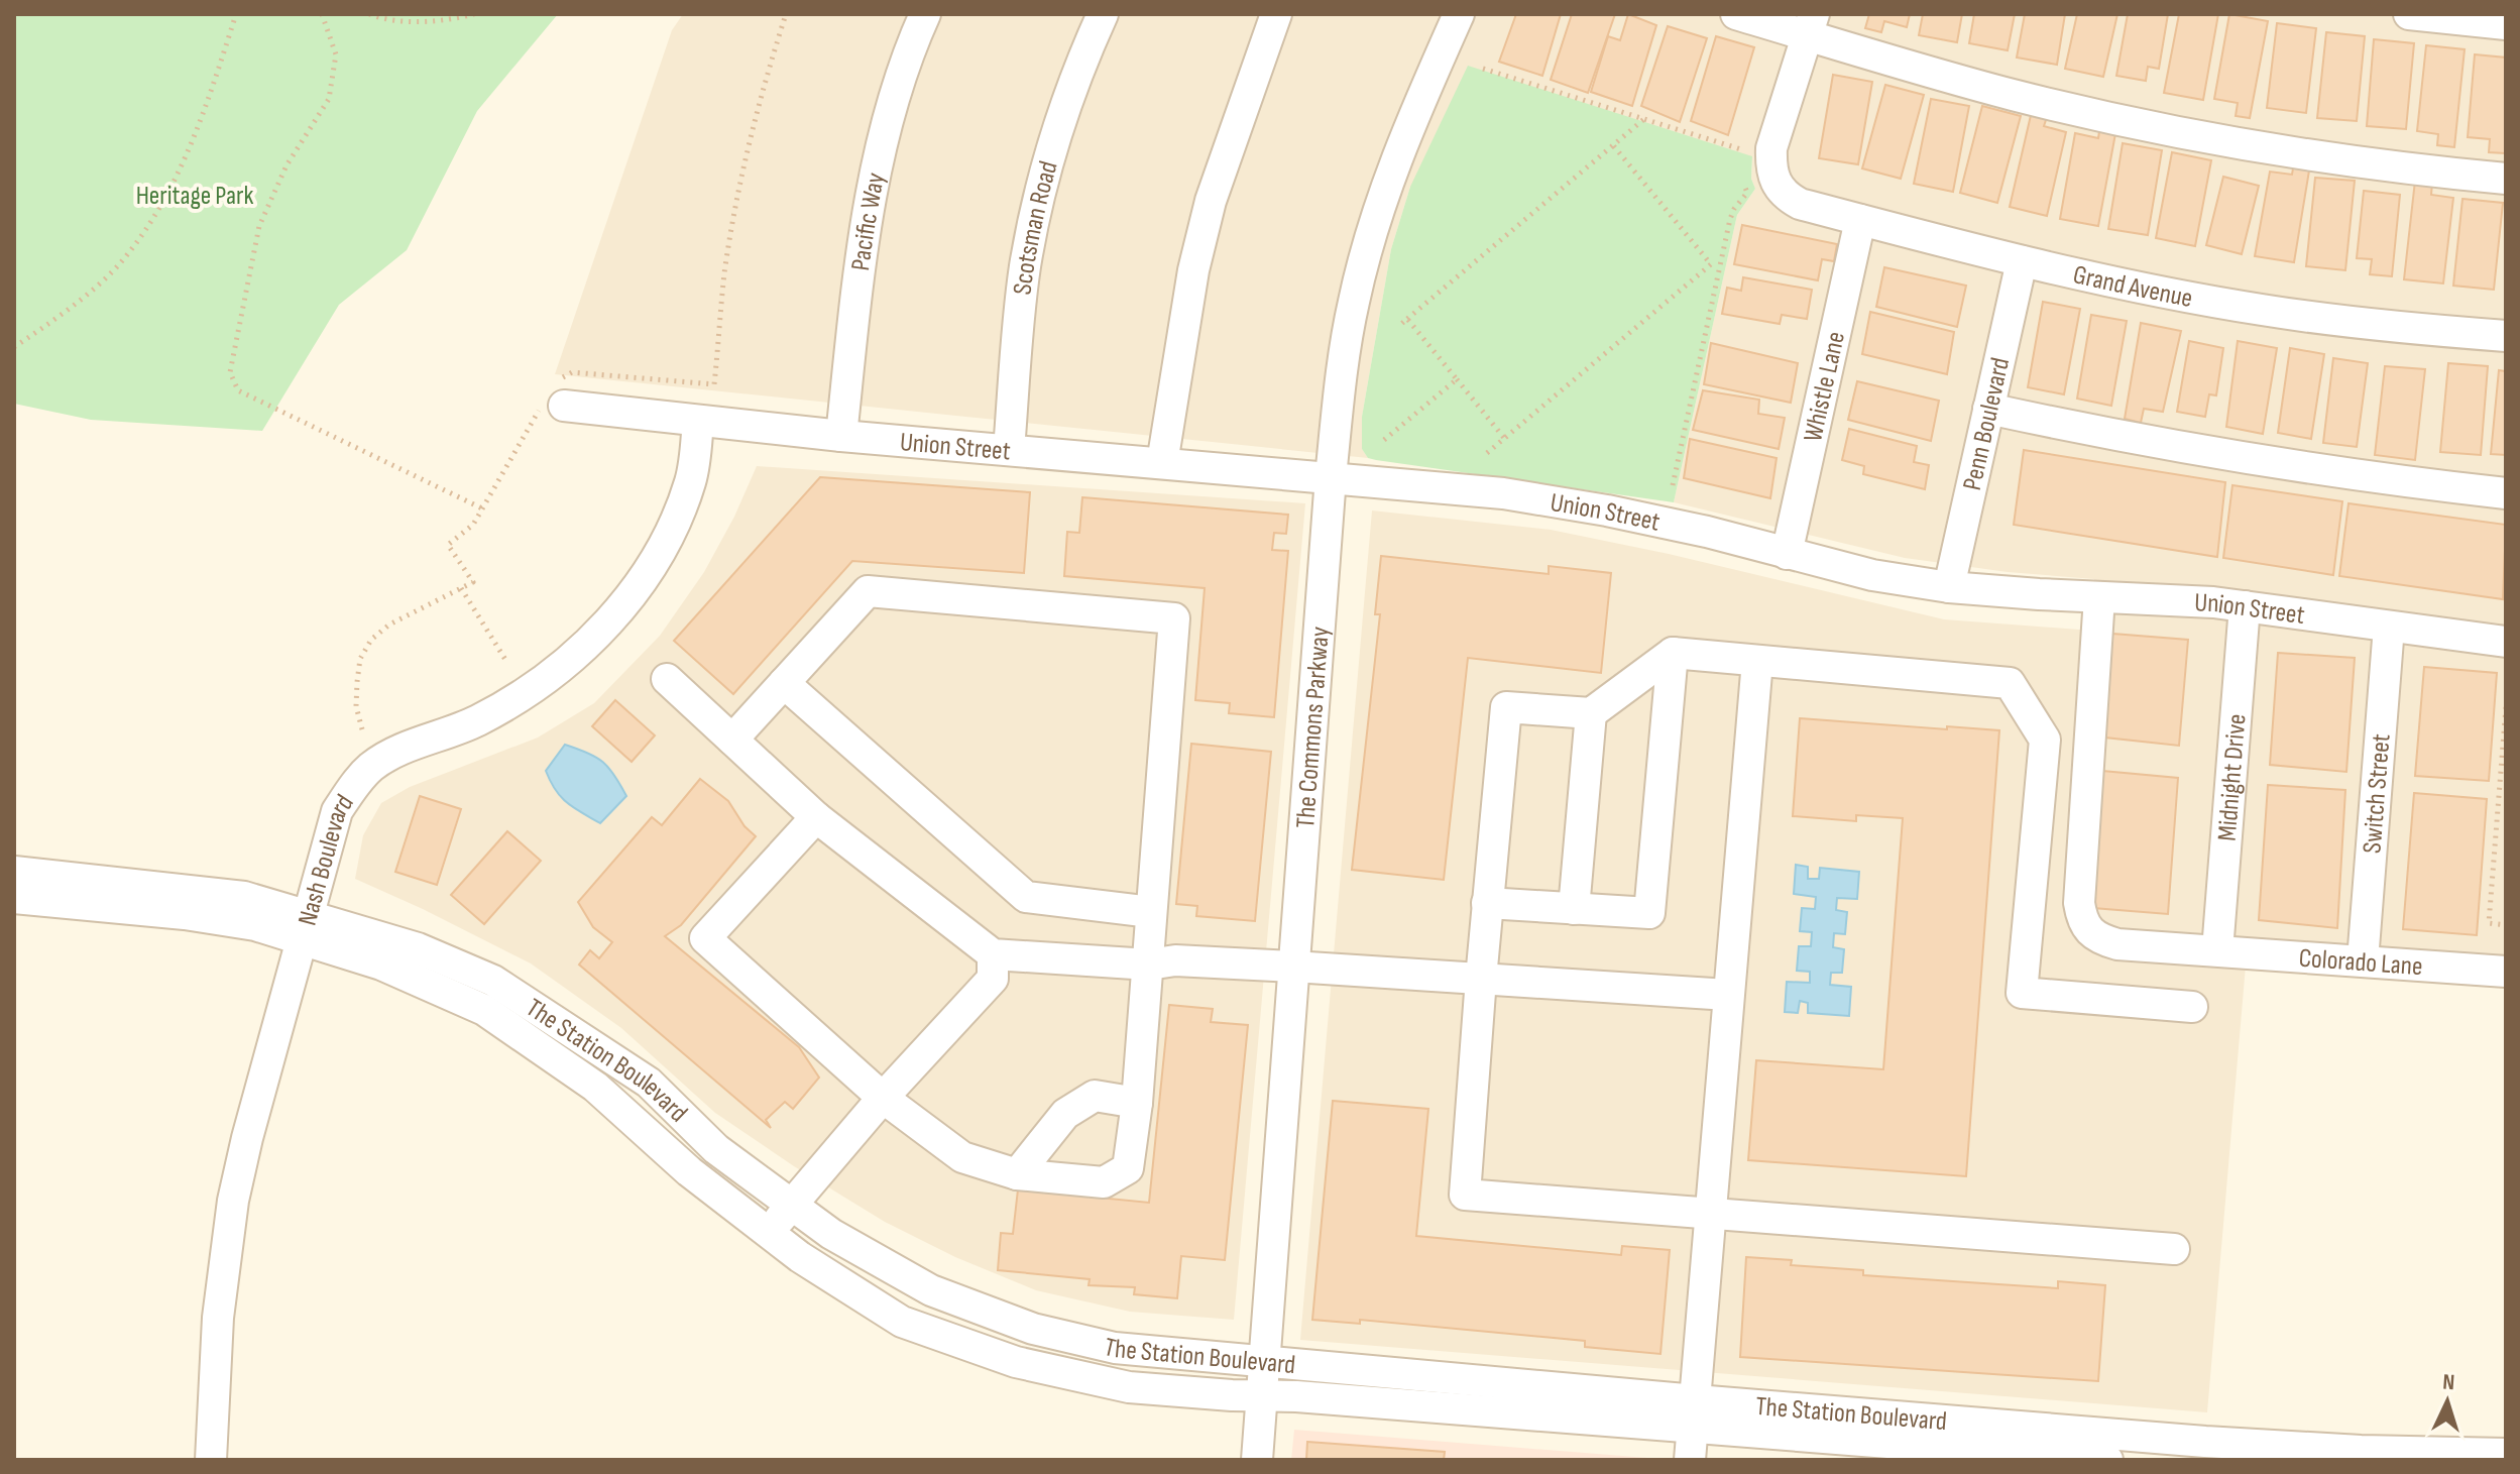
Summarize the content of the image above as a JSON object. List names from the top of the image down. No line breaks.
{"streets":{"street":["Pacific Way","Scotsman Road","Grand Avenue","Whistle Lane","Penn Boulevard","Union Street","The Commons Parkway","Midnight Drive","Switch Street","Nash Boulevard","Colorado Lane","The Station Boulevard"]},"crossings":[["Pacific Way","Union Street"],["Scotsman Road","Union Street"],["Grand Avenue","Whistle Lane"],["Grand Avenue","Penn Boulevard"],["Whistle Lane","Union Street"],["Penn Boulevard","Union Street"],["Union Street","The Commons Parkway"],["Union Street","Midnight Drive"],["Union Street","Switch Street"],["Union Street","Nash Boulevard"],["Union Street","Colorado Lane"],["The Commons Parkway","The Station Boulevard"],["Midnight Drive","Colorado Lane"],["Switch Street","Colorado Lane"],["Nash Boulevard","The Station Boulevard"]],"parks":["Heritage Park"],"north":"top"}
